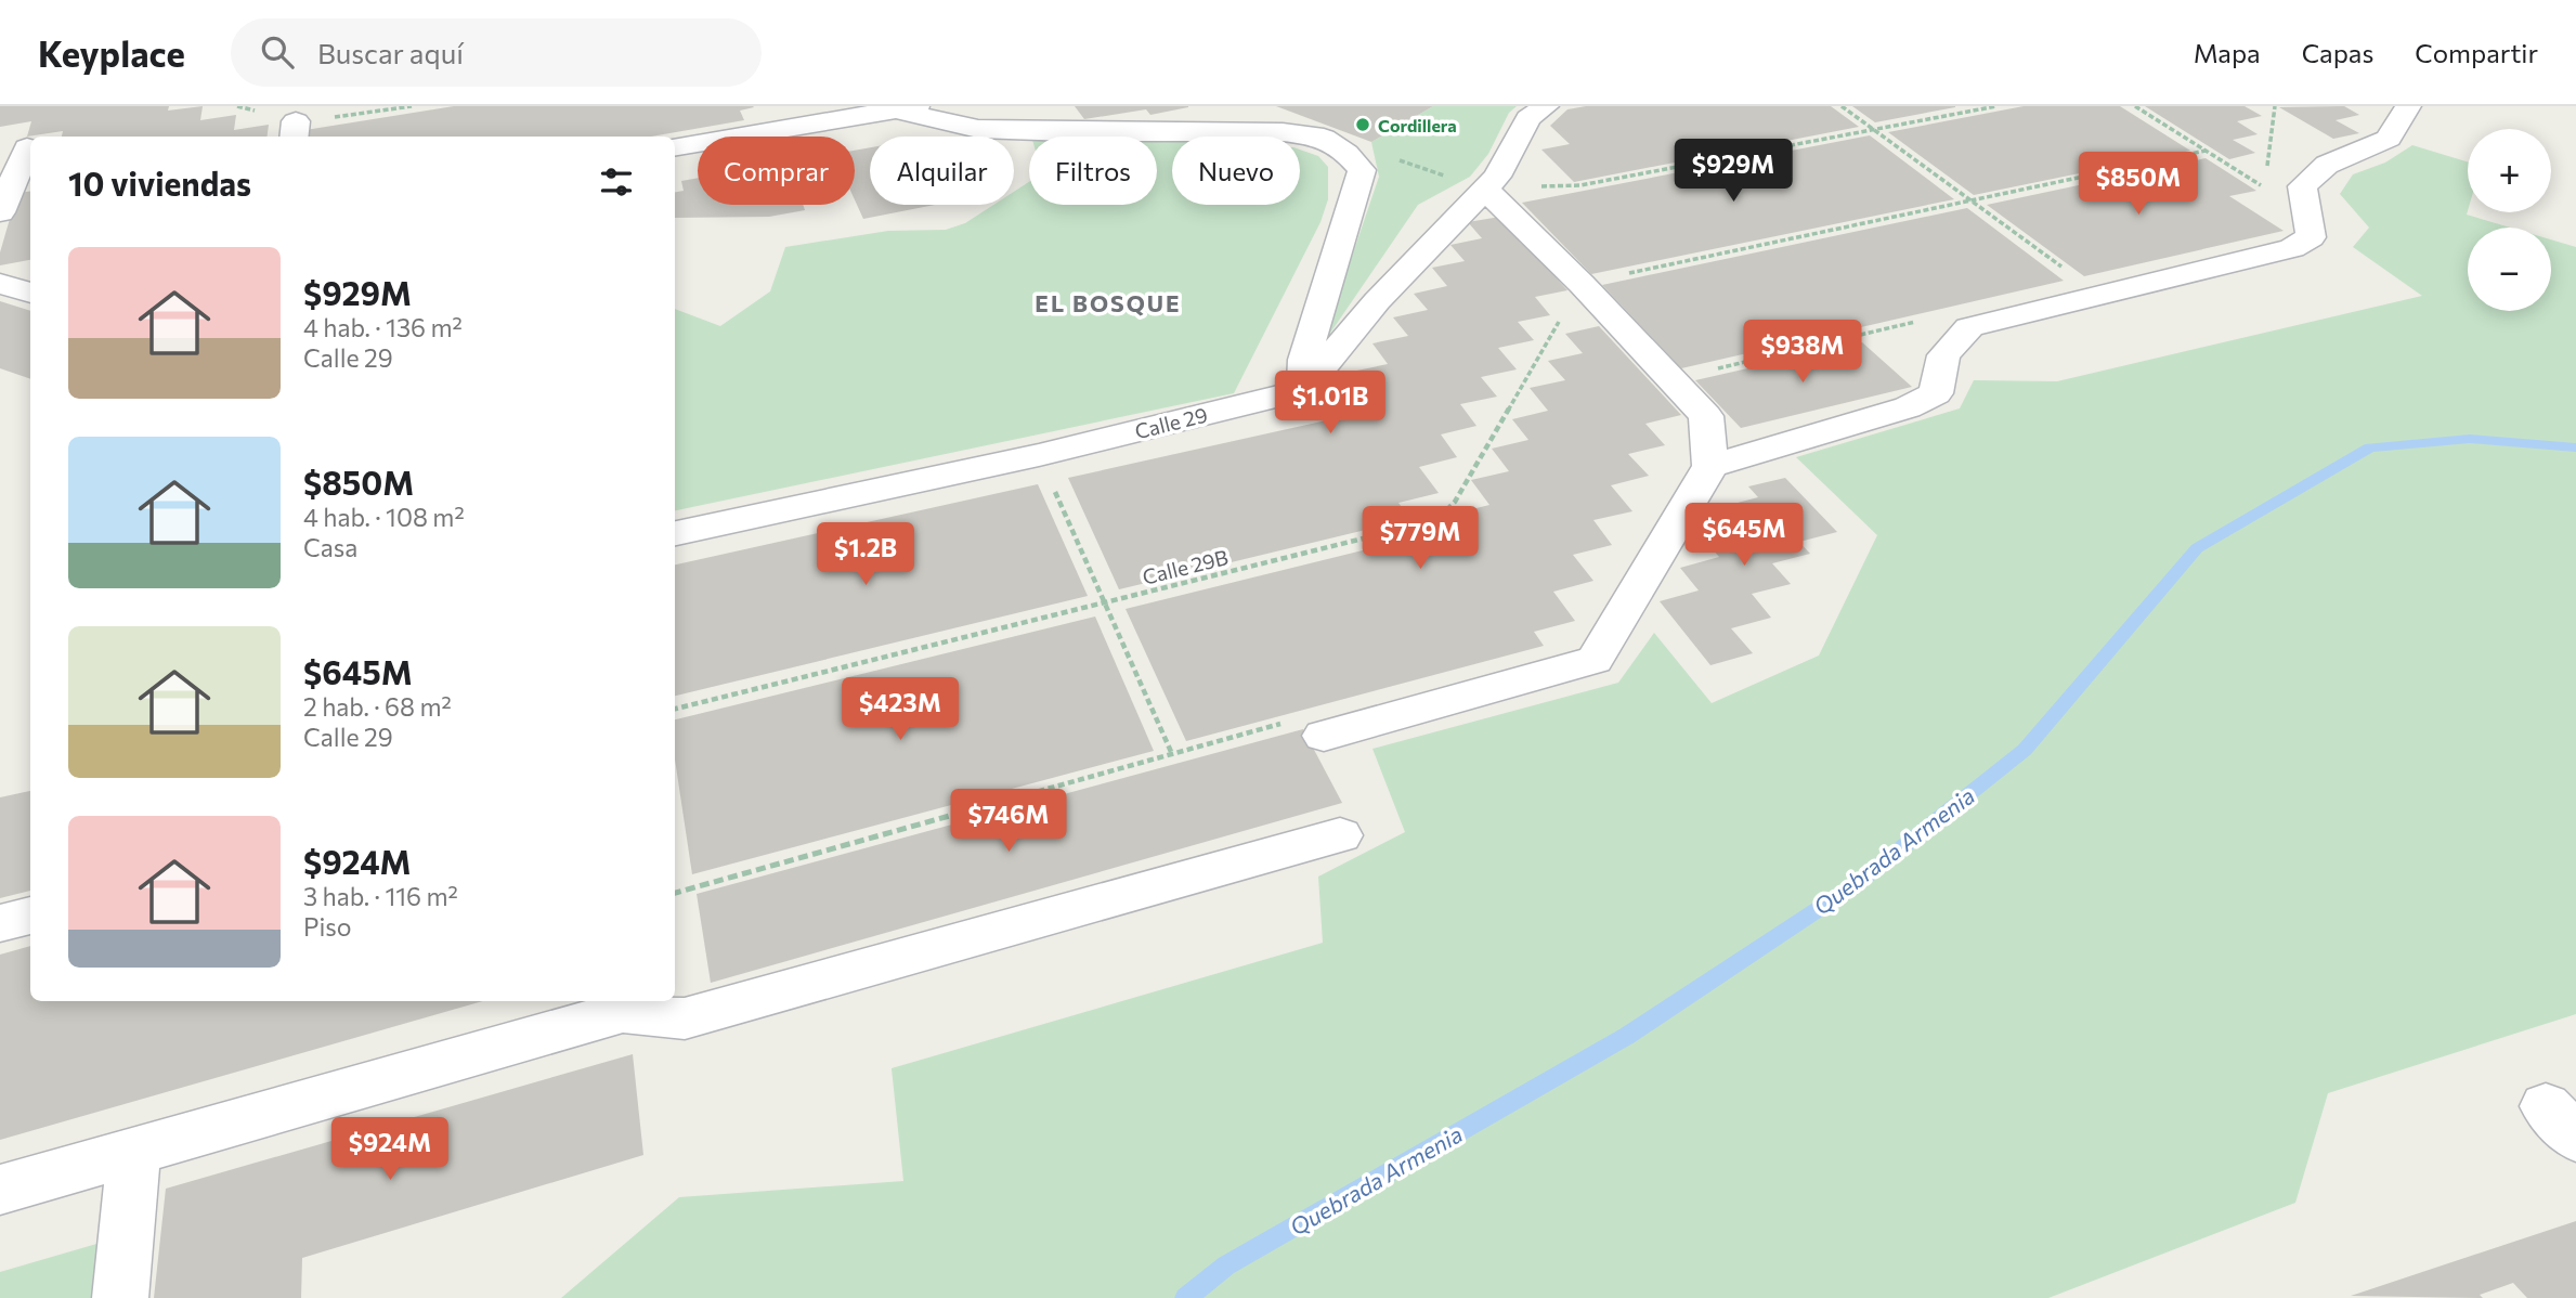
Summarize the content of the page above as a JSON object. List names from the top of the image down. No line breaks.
{"streets":{"street":["Calle 29"],"path":["Calle 29B"]},"districts":["EL BOSQUE"],"water":["Quebrada Armenia"],"places":["Cordillera"],"page":{"header":"Keyplace","search":"Buscar aquí","nav":["Mapa","Capas","Compartir"],"map_buttons":["+","−"],"chip":["Comprar","Alquilar","Filtros","Nuevo"],"heading":"10 viviendas","price":["$929M","$850M","$938M","$1.01B","$645M","$779M","$1.2B","$423M","$746M","$924M"],"list":[{"name":"$929M","note":"4 hab. · 136 m² · Calle 29"},{"name":"$850M","note":"4 hab. · 108 m² · Casa"},{"name":"$645M","note":"2 hab. · 68 m² · Calle 29"},{"name":"$924M","note":"3 hab. · 116 m² · Piso"}]}}
